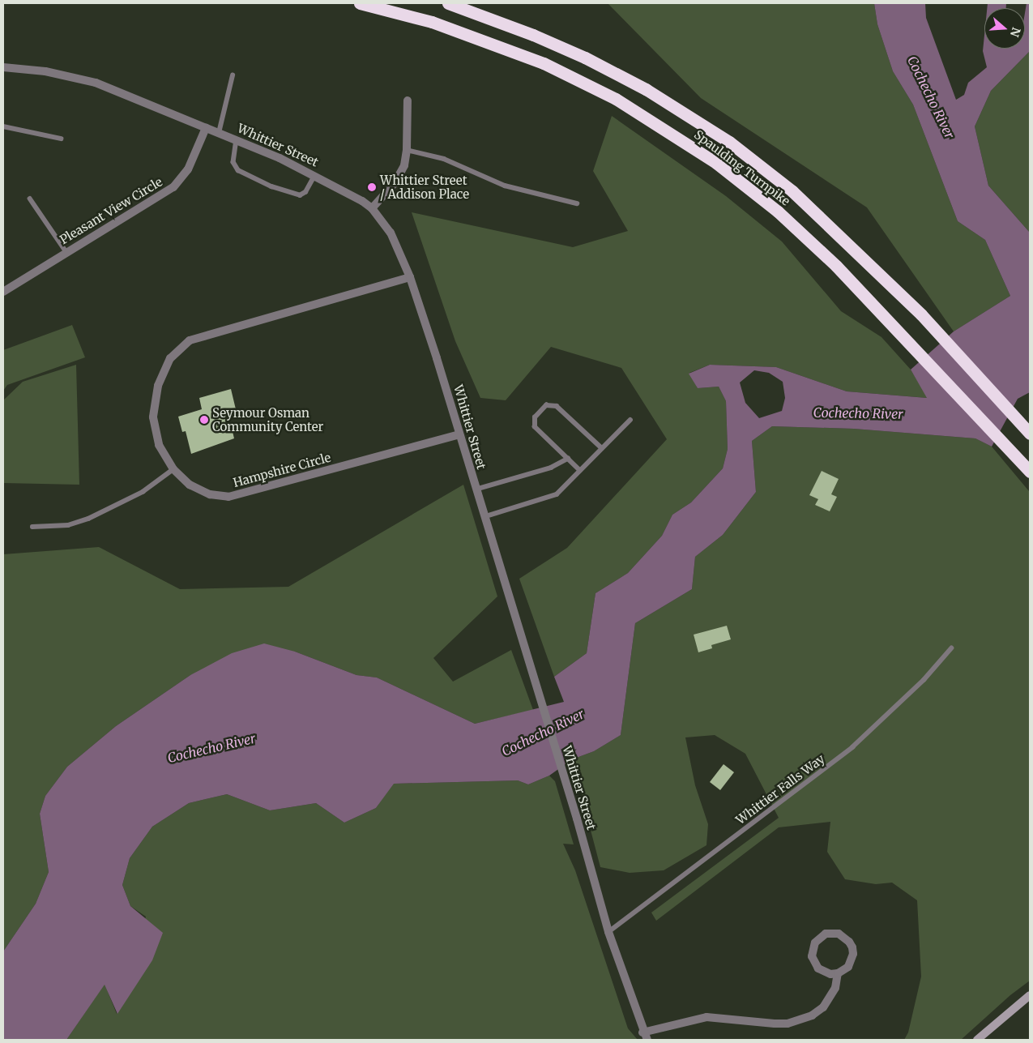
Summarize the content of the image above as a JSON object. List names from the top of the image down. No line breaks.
{"streets":{"highway":["Spaulding Turnpike"],"street":["Whittier Street","Pleasant View Circle","Hampshire Circle"],"lane":["Whittier Falls Way"]},"crossings":[["Whittier Street","Pleasant View Circle"],["Whittier Street","Hampshire Circle"],["Whittier Street","Whittier Falls Way"]],"water":["Cochecho River"],"places":["Whittier Street / Addison Place","Seymour Osman Community Center"],"north":"right"}
